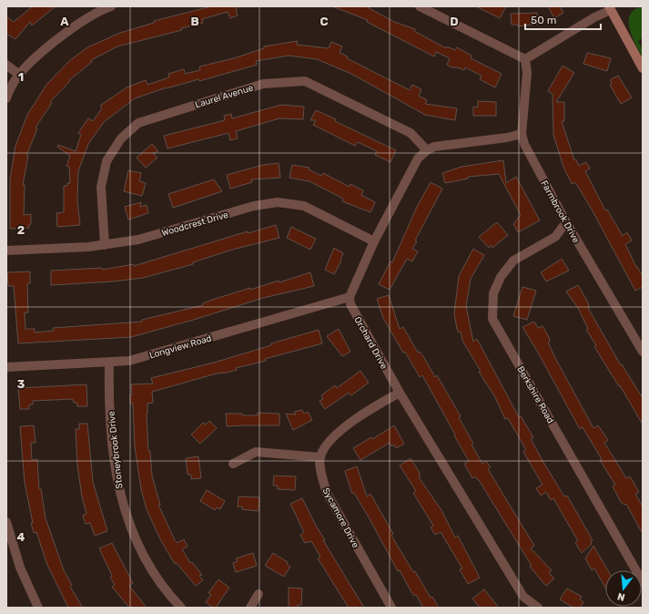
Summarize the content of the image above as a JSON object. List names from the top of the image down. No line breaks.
{"streets":{"street":["Laurel Avenue","Farmbrook Drive","Woodcrest Drive","Orchard Drive","Longview Road","Berkshire Road","Stoneybrook Drive","Sycamore Drive"]},"crossings":[["Laurel Avenue","Woodcrest Drive"],["Farmbrook Drive","Berkshire Road"],["Orchard Drive","Longview Road"],["Longview Road","Stoneybrook Drive"]],"scale_bar":"50 m","north":"bottom","grid":{"columns":["A","B","C","D"],"rows":["1","2","3","4"]}}
